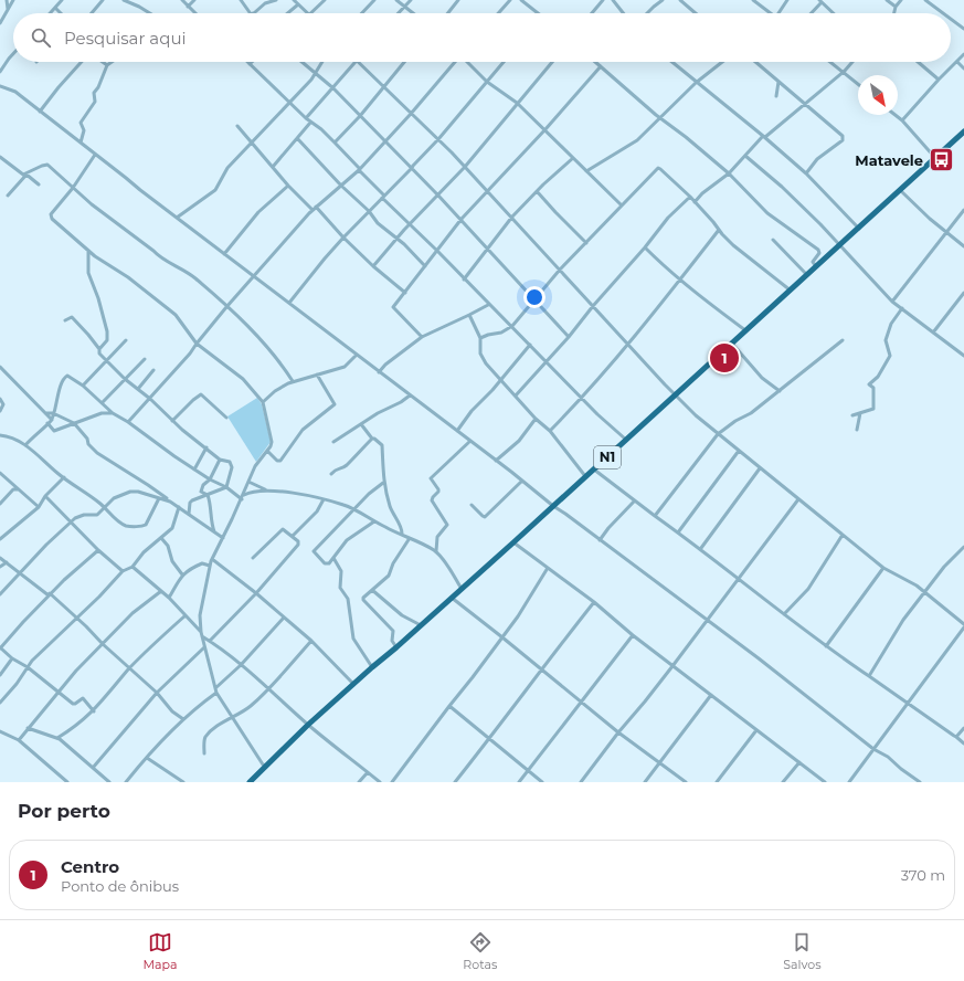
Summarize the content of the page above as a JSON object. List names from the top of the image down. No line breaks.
{"streets":{"highway":["N1"]},"places":{"bus stop":["Matavele"]},"north":"bottom right","page":{"search":"Pesquisar aqui","pins":"1","heading":"Por perto","list":[{"mark":"1","name":"Centro","note":"Ponto de ônibus","value":"370 m"}],"nav":["Mapa","Rotas","Salvos"]}}
